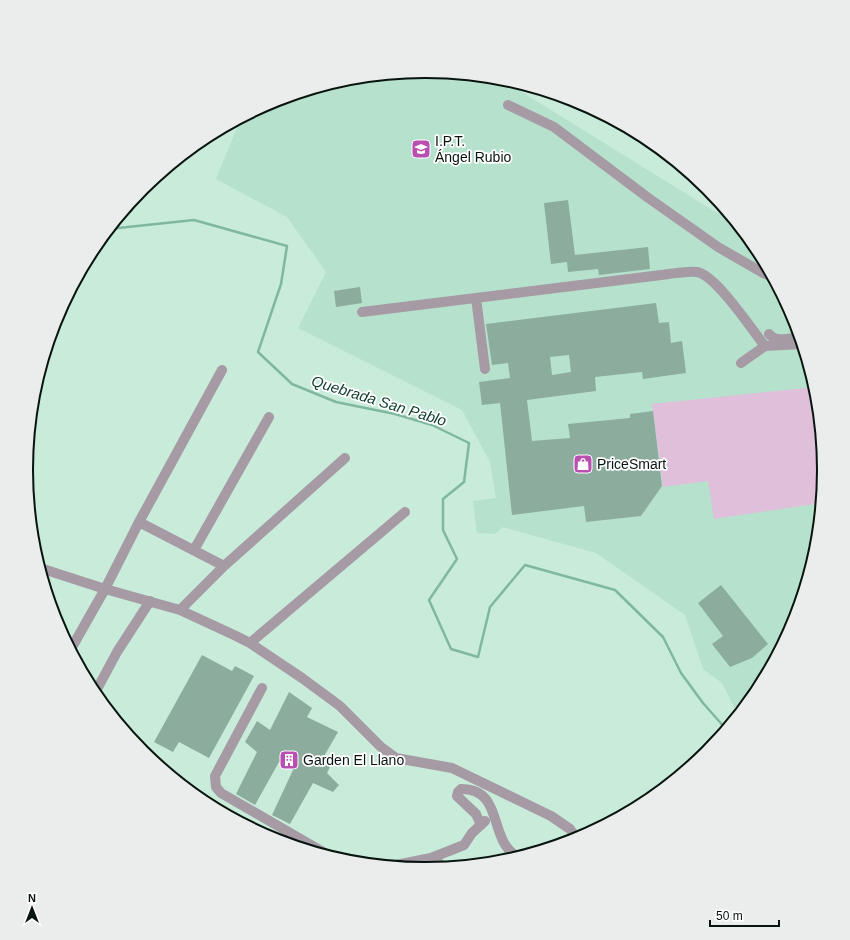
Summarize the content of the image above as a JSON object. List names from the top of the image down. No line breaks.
{"water":["Quebrada San Pablo"],"places":{"school or university":["I.P.T. Ángel Rubio"],"shop":["PriceSmart"],"building":["Garden El Llano"]},"scale_bar":"50 m","north":"top"}
